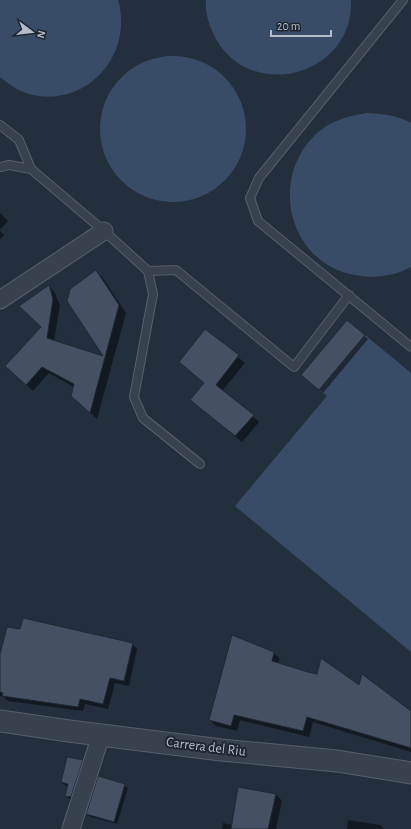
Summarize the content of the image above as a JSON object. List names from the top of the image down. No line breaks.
{"streets":{"street":["Carrera del Riu"]},"scale_bar":"20 m","north":"right"}
